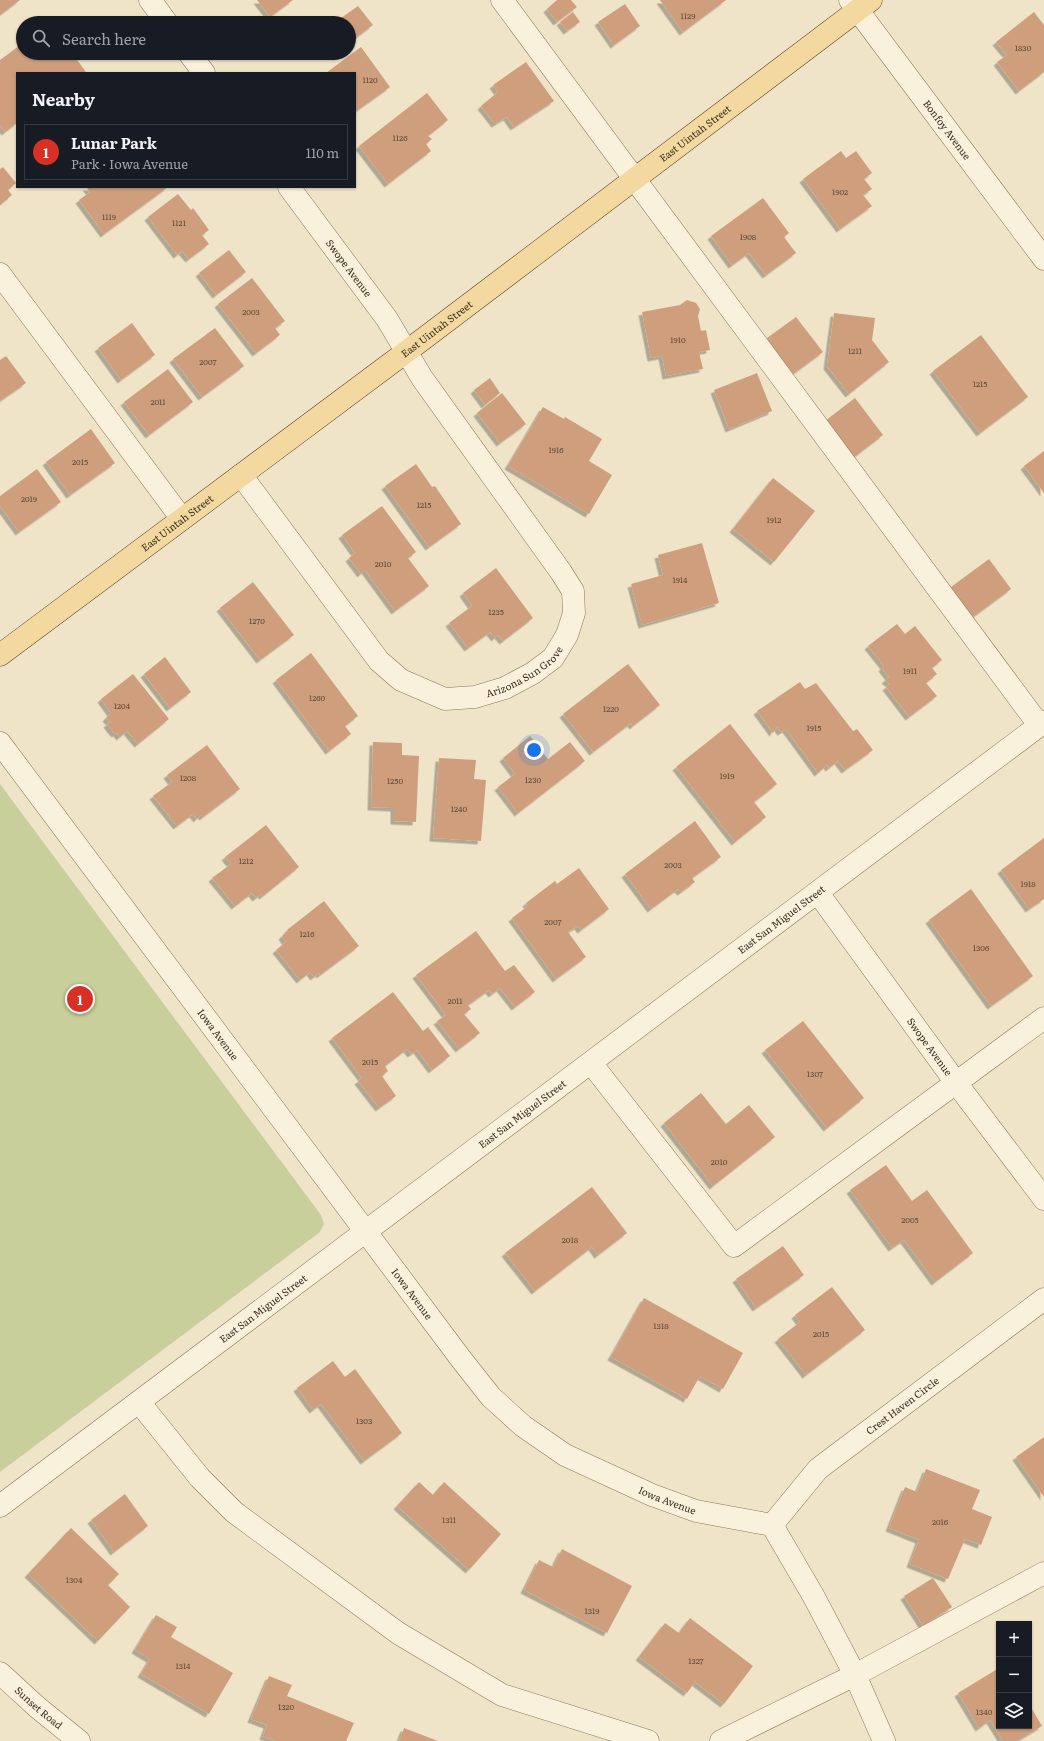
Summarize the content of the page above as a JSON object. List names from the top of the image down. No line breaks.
{"streets":{"main road":["East Uintah Street"],"street":["Bonfoy Avenue","Swope Avenue","Arizona Sun Grove","East San Miguel Street","Iowa Avenue","Crest Haven Circle","Sunset Road"]},"crossings":[["Bonfoy Avenue","East Uintah Street"],["East Uintah Street","Swope Avenue"],["East Uintah Street","Arizona Sun Grove"],["Swope Avenue","Arizona Sun Grove"],["Swope Avenue","East San Miguel Street"],["East San Miguel Street","Iowa Avenue"],["Iowa Avenue","Crest Haven Circle"]],"house_numbers":["1129","1830","1120","1126","1902","1119","1121","1908","2003","1910","1211","2007","1215","2011","1916","2015","2019","1215","1912","2010","1914","1235","1270","1911","1260","1204","1220","1915","1919","1208","1230","1250","1240","1212","2003","1918","2007","1216","1306","2011","2015","1307","2010","2005","2018","1318","2015","1303","1311","2016","1304","1319","1327","1314","1320","1340"],"page":{"search":"Search here","heading":"Nearby","list":[{"mark":"1","name":"Lunar Park","note":"Park · Iowa Avenue","value":"110 m"}],"pins":"1","map_buttons":["+","−"]}}
